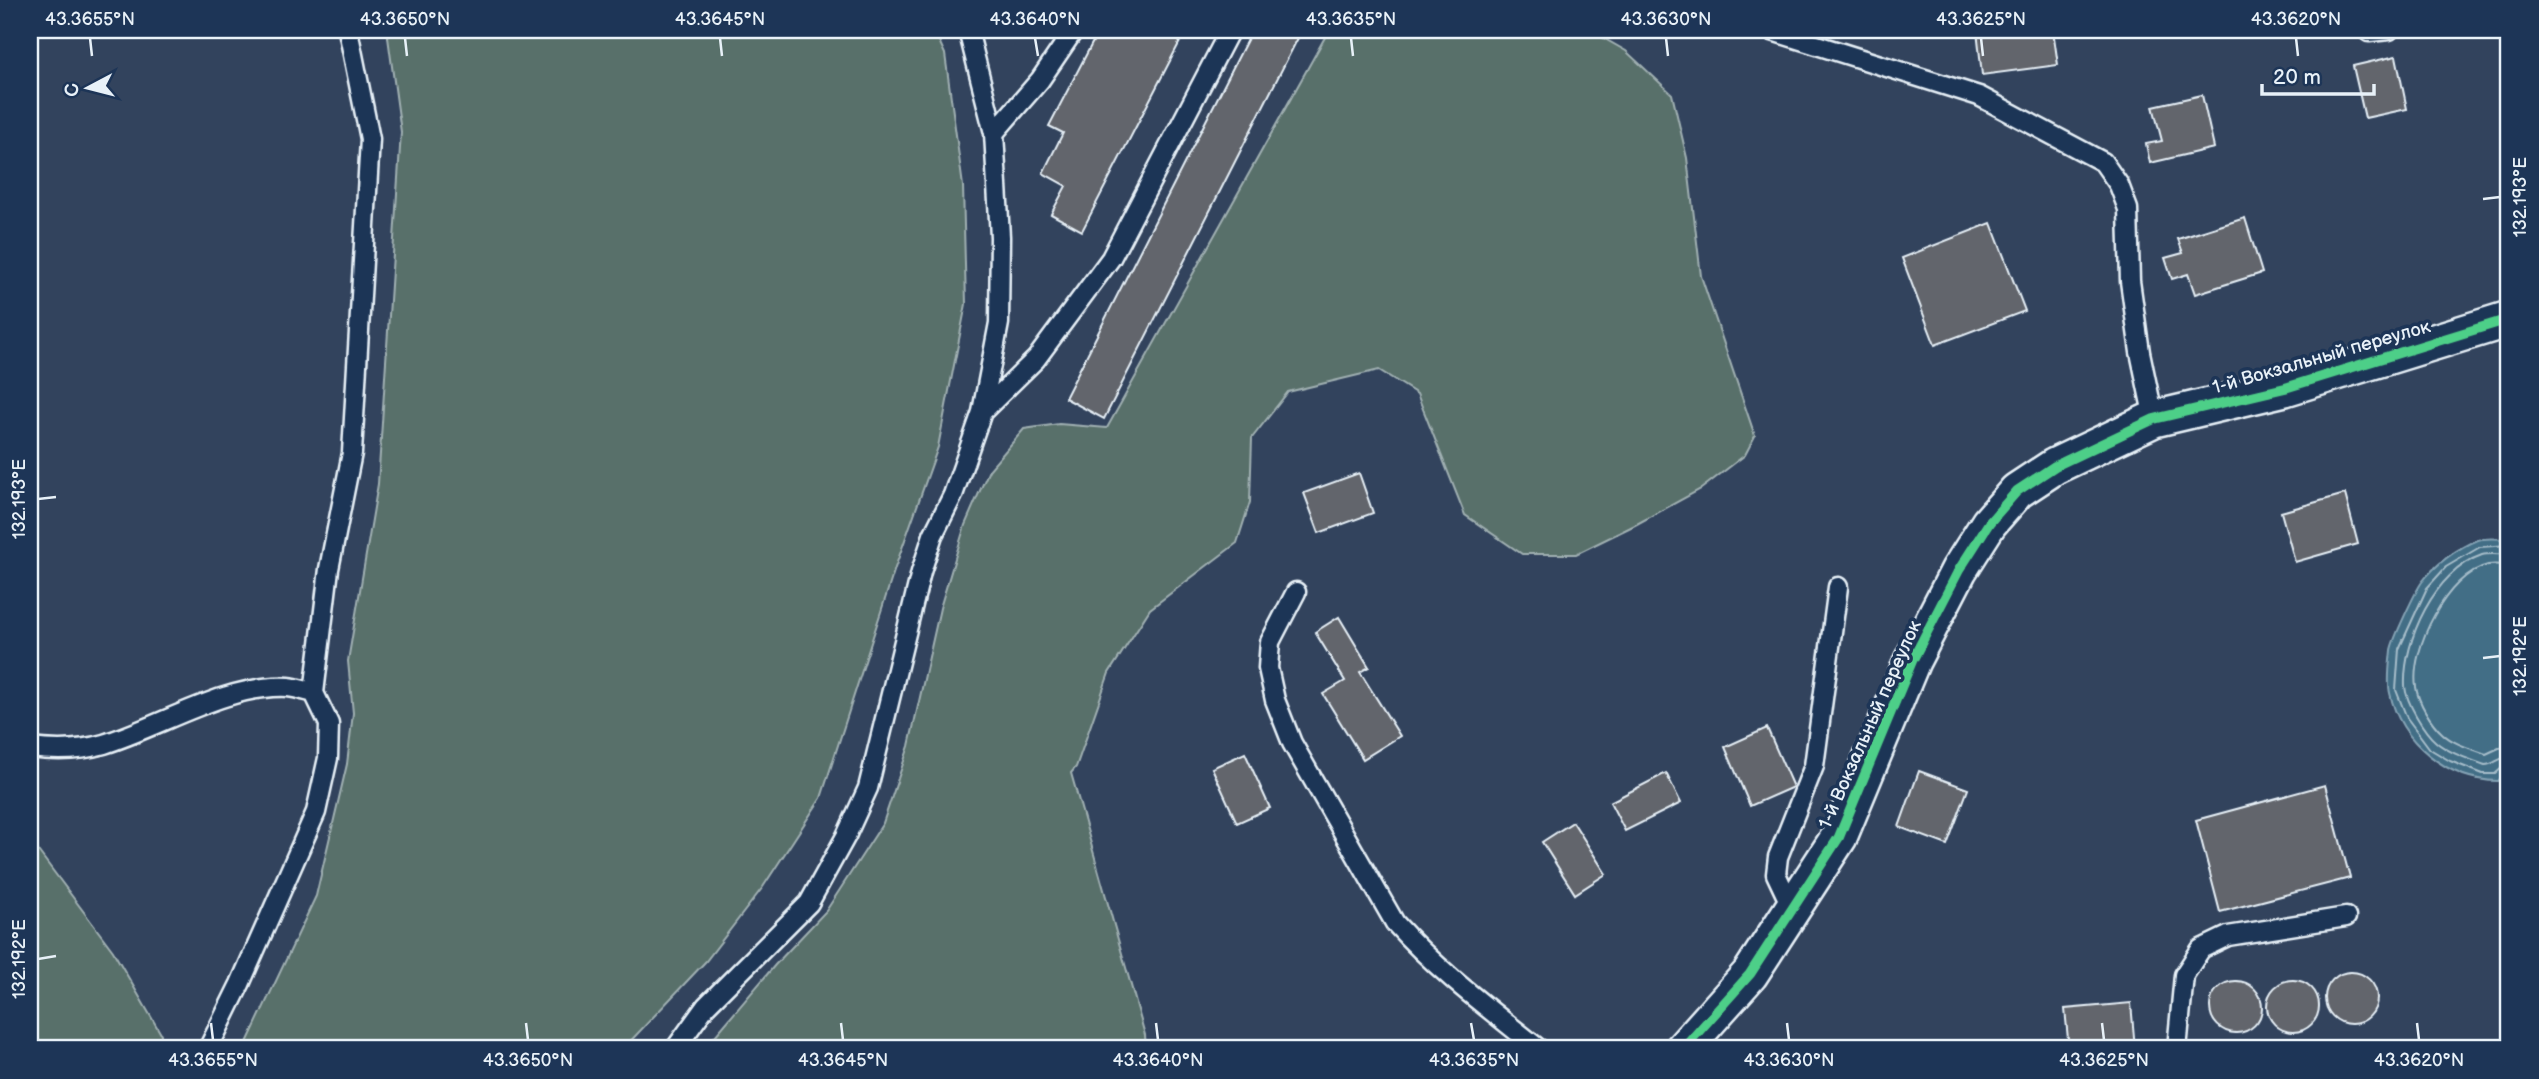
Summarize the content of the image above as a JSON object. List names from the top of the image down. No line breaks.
{"streets":{"street":["1-й Вокзальный переулок"]},"scale_bar":"20 m","north":"left","coordinates":["43.3655°N","43.3650°N","43.3645°N","43.3640°N","43.3635°N","43.3630°N","43.3625°N","43.3620°N","132.193°E","132.192°E"]}
